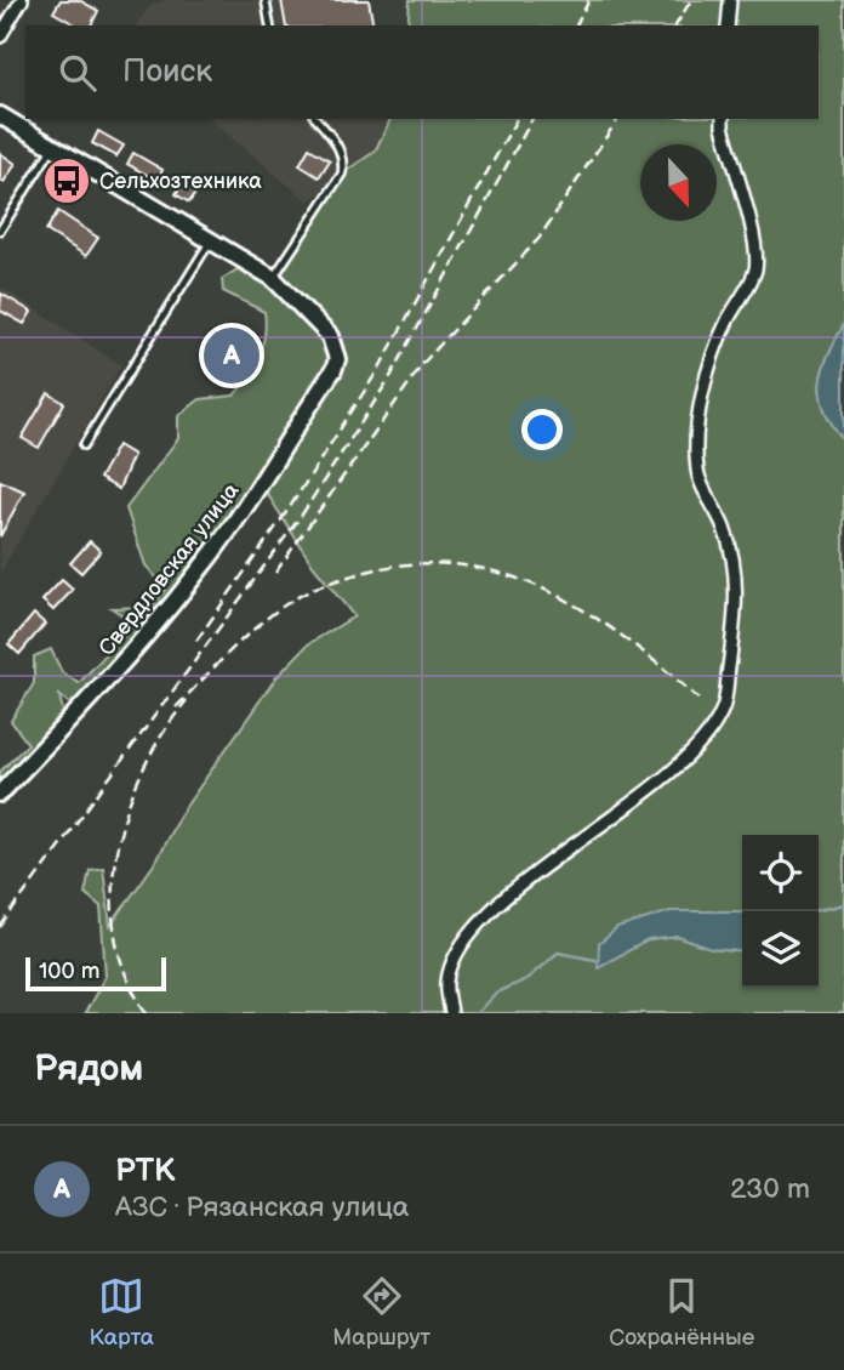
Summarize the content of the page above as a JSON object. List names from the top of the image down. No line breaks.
{"streets":{"main road":["Свердловская улица"]},"places":{"bus stop":["Сельхозтехника"]},"scale_bar":"100 m","north":"bottom","page":{"search":"Поиск","pins":"A","scale":"100 m","heading":"Рядом","list":[{"mark":"A","name":"РТК","note":"АЗС · Рязанская улица","value":"230 m"}],"nav":["Карта","Маршрут","Сохранённые"]}}
